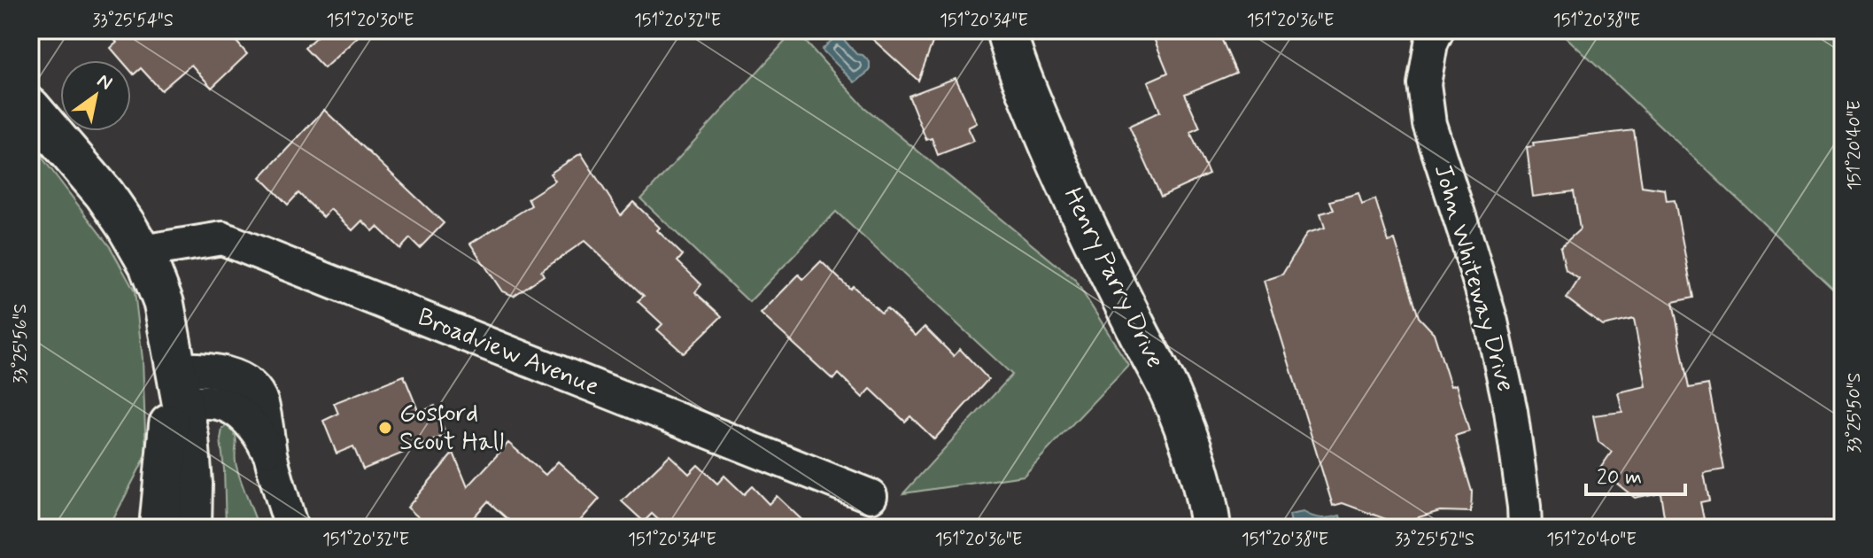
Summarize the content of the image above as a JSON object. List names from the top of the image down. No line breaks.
{"streets":{"main road":["Henry Parry Drive"],"street":["John Whiteway Drive","Broadview Avenue"]},"places":["Gosford Scout Hall"],"scale_bar":"20 m","north":"top right","coordinates":["33°25'54\"S","151°20'30\"E","151°20'32\"E","151°20'34\"E","151°20'36\"E","151°20'38\"E","151°20'40\"E","33°25'56\"S","33°25'50\"S","33°25'52\"S"]}
